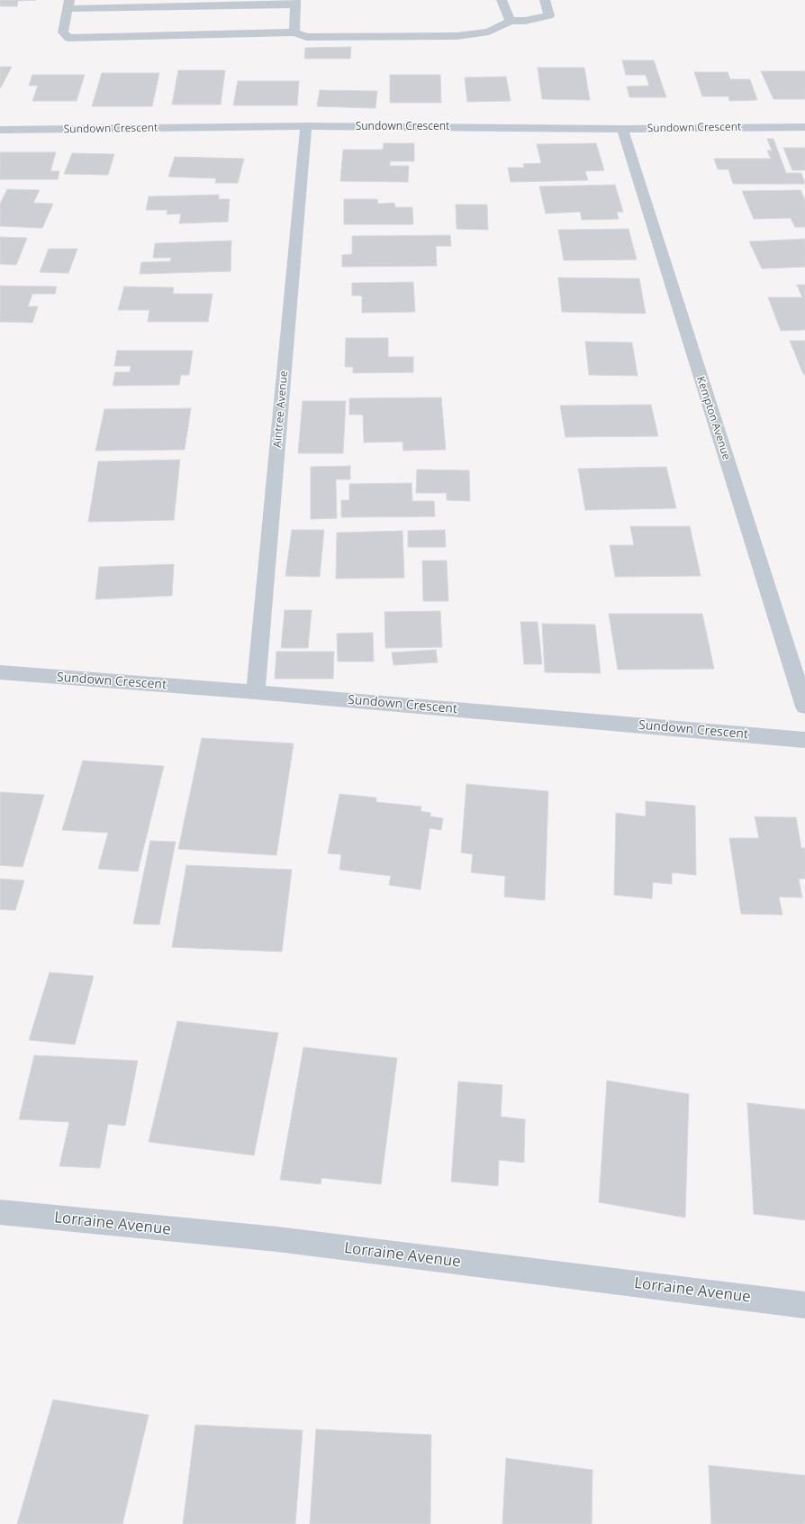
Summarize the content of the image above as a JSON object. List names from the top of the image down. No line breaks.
{"streets":{"street":["Sundown Crescent","Aintree Avenue","Kempton Avenue","Lorraine Avenue"]},"crossings":[["Sundown Crescent","Aintree Avenue"],["Sundown Crescent","Kempton Avenue"]]}
